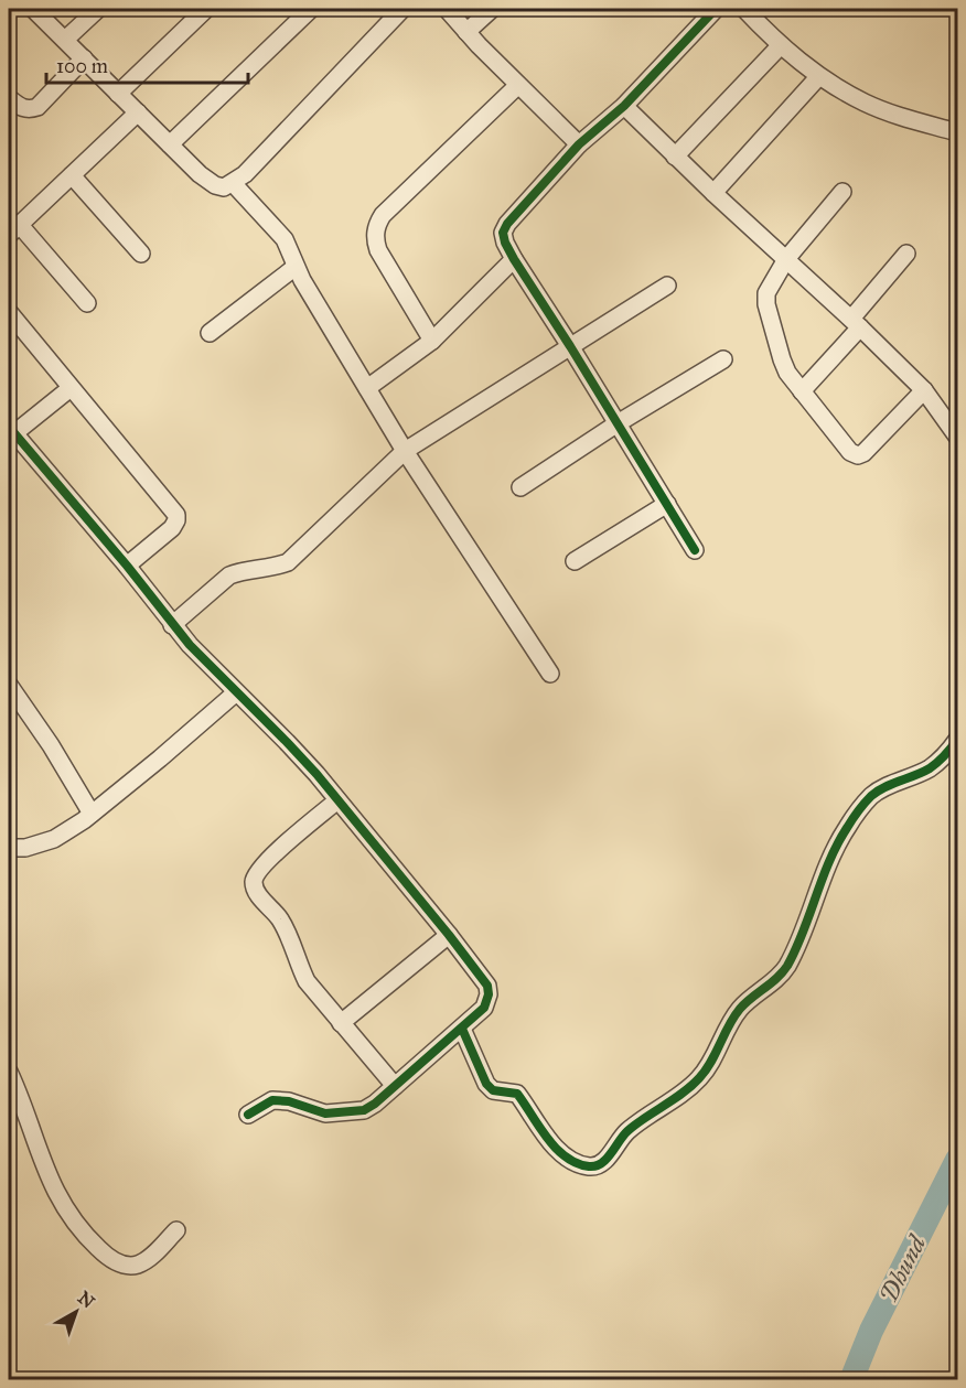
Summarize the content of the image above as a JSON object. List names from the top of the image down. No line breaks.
{"water":["Dhund"],"scale_bar":"100 m","north":"top right"}
